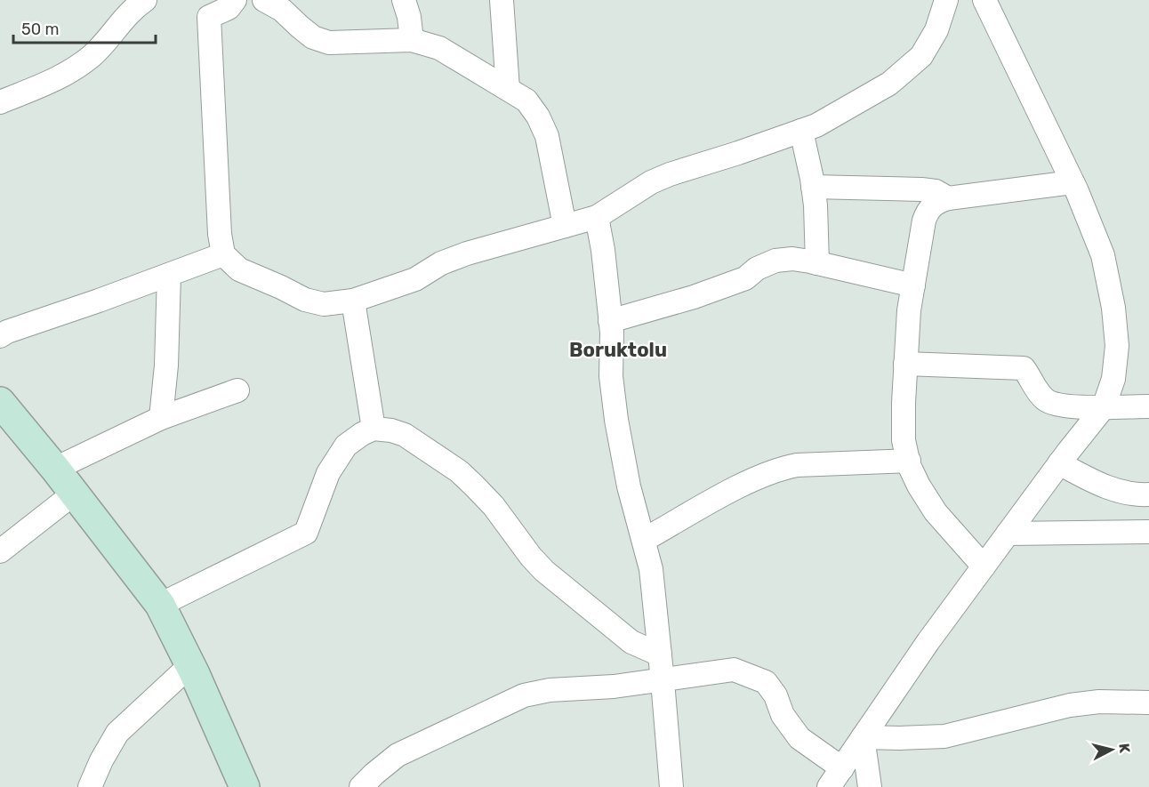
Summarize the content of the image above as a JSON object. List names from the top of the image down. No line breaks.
{"districts":["Boruktolu"],"scale_bar":"50 m","north":"right"}
